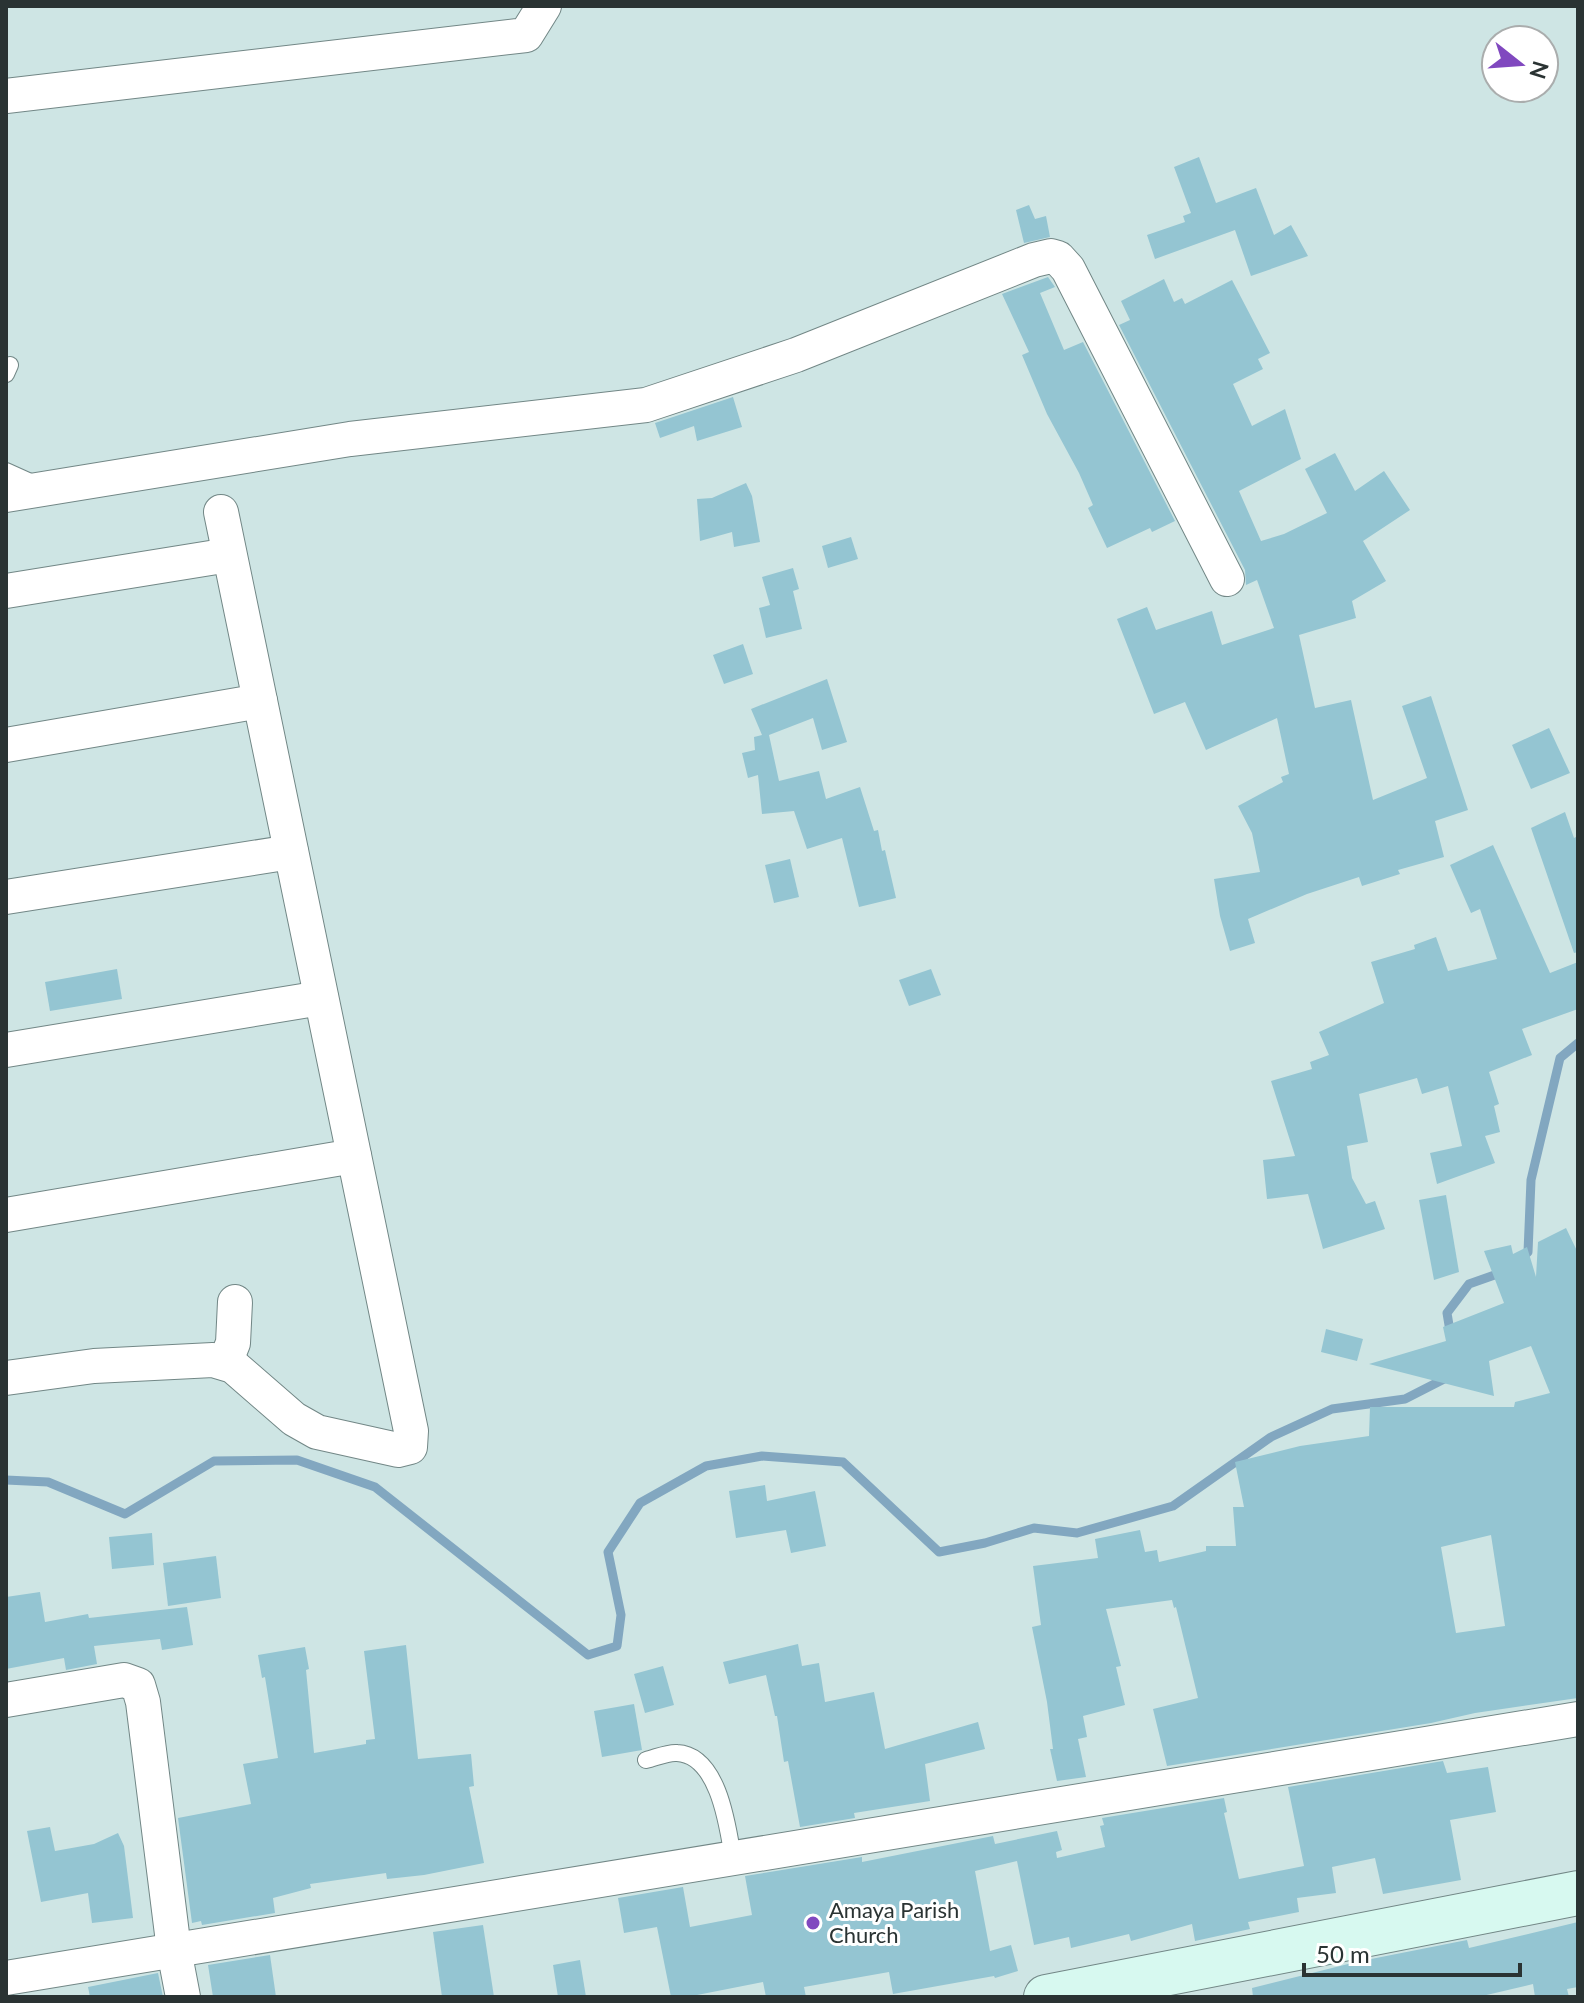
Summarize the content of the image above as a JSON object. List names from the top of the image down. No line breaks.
{"places":["Amaya Parish Church"],"scale_bar":"50 m","north":"right"}
